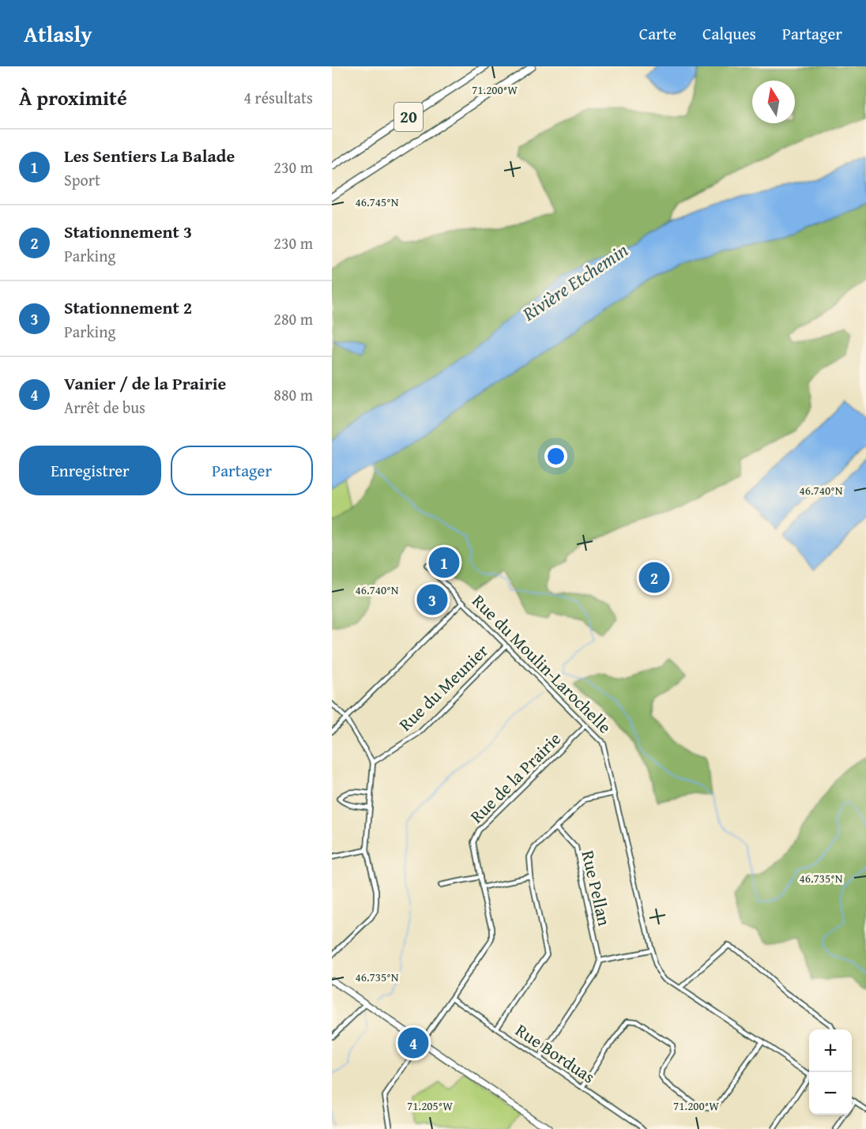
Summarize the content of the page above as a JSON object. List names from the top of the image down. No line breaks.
{"streets":{"highway":["20"],"street":["Rue du Moulin-Larochelle","Rue du Meunier","Rue de la Prairie","Rue Pellan","Rue Borduas"]},"crossings":[["Rue du Moulin-Larochelle","Rue du Meunier"],["Rue du Moulin-Larochelle","Rue de la Prairie"],["Rue de la Prairie","Rue Borduas"]],"water":["Rivière Etchemin"],"north":"top","page":{"header":"Atlasly","nav":["Carte","Calques","Partager"],"heading":["À proximité","4 résultats"],"list":[{"mark":"1","name":"Les Sentiers La Balade","note":"Sport","value":"230 m"},{"mark":"2","name":"Stationnement 3","note":"Parking","value":"230 m"},{"mark":"3","name":"Stationnement 2","note":"Parking","value":"280 m"},{"mark":"4","name":"Vanier / de la Prairie","note":"Arrêt de bus","value":"880 m"}],"buttons":["Enregistrer","Partager"],"pins":["1","2","3","4"],"map_buttons":["+","−"]},"coordinates":["71.200°W","46.745°N","46.740°N","46.735°N","71.205°W"]}
